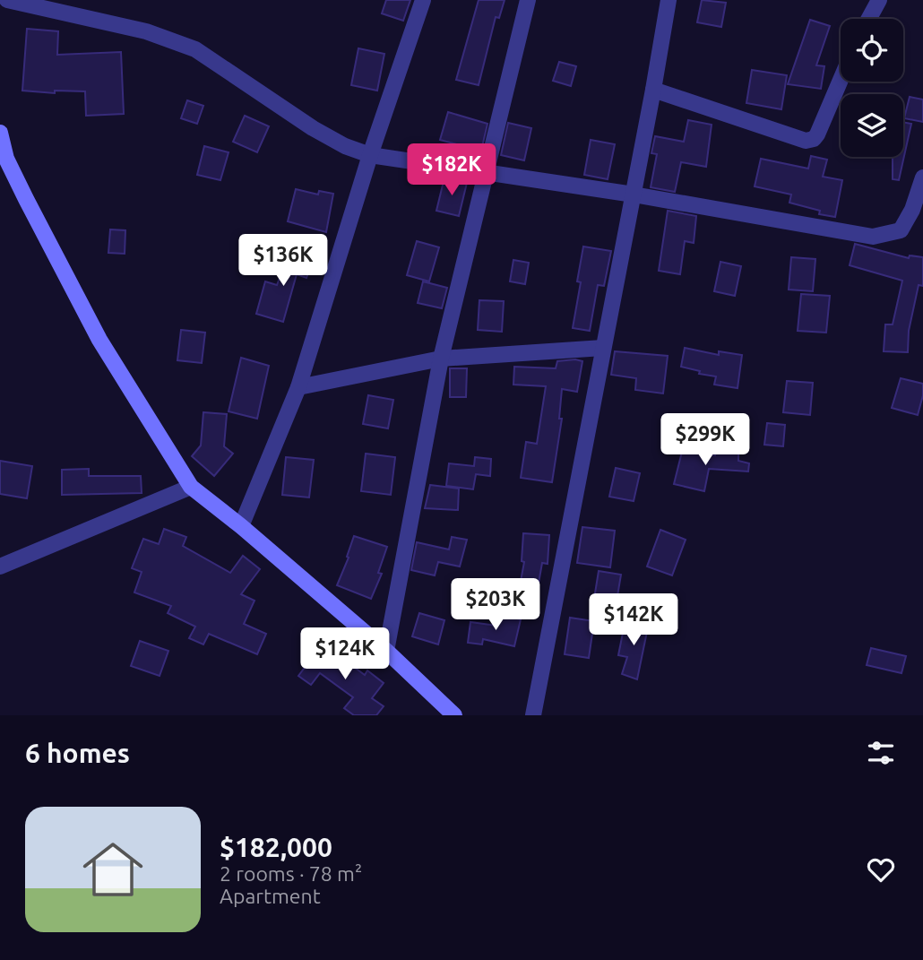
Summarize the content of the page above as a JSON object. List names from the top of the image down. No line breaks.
{"page":{"price":["$182K","$136K","$299K","$203K","$142K","$124K"],"heading":"6 homes","list":[{"name":"$182,000","note":"2 rooms · 78 m² · Apartment"}]}}
